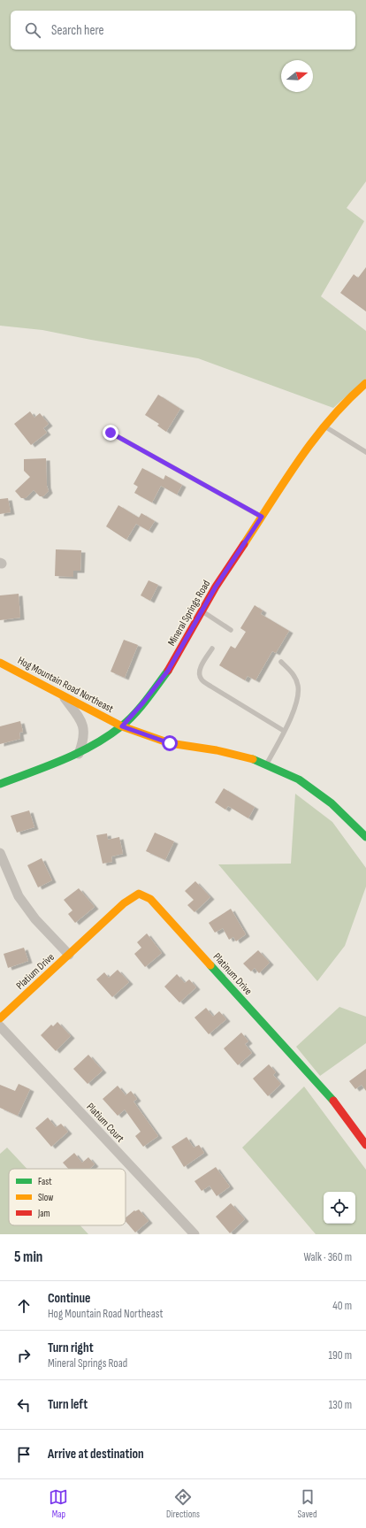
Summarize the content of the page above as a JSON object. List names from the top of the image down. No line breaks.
{"streets":{"street":["Mineral Springs Road","Hog Mountain Road Northeast","Platium Drive","Platinum Drive","Platium Court"]},"crossings":[["Mineral Springs Road","Hog Mountain Road Northeast"],["Platium Drive","Platinum Drive"]],"legend":["Fast","Slow","Jam"],"north":"right","page":{"search":"Search here","heading":["5 min","Walk · 360 m"],"list":[["Continue","Hog Mountain Road Northeast","40 m"],["Turn right","Mineral Springs Road","190 m"],["Turn left","130 m"],"Arrive at destination"],"nav":["Map","Directions","Saved"]}}
